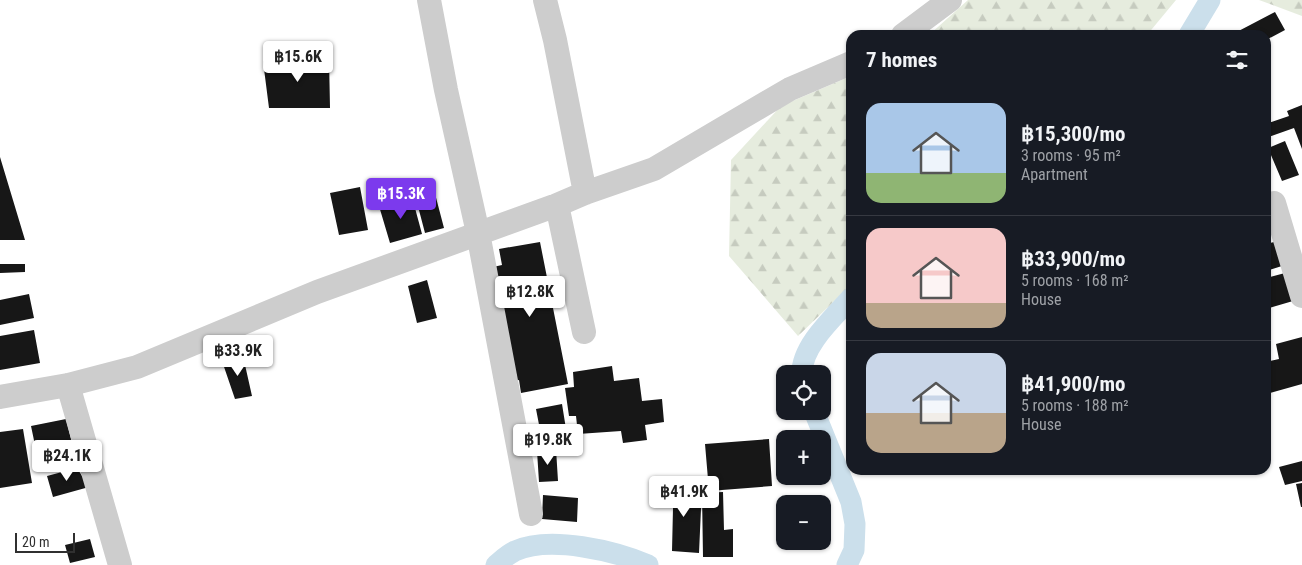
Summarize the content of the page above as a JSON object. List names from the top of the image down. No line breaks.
{"scale_bar":"20 m","page":{"heading":"7 homes","price":["฿15.6K","฿15.3K","฿12.8K","฿33.9K","฿19.8K","฿24.1K","฿41.9K"],"list":[{"name":"฿15,300/mo","note":"3 rooms · 95 m² · Apartment"},{"name":"฿33,900/mo","note":"5 rooms · 168 m² · House"},{"name":"฿41,900/mo","note":"5 rooms · 188 m² · House"}],"map_buttons":["+","−"],"scale":"20 m"}}
